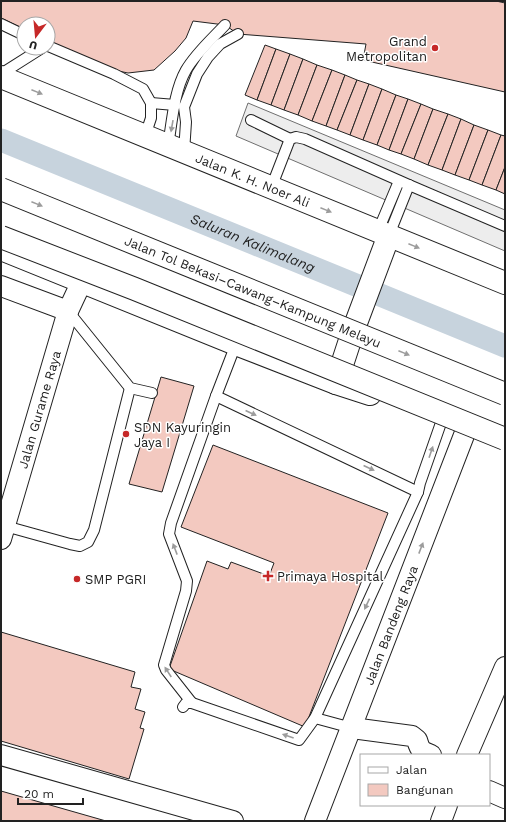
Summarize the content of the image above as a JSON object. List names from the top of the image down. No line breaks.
{"streets":{"main road":["Jalan K. H. Noer Ali","Jalan Tol Bekasi–Cawang–Kampung Melayu"],"street":["Jalan Gurame Raya","Jalan Bandeng Raya"]},"one_way":["Jalan Bandeng Raya"],"water":["Saluran Kalimalang"],"places":{"other":["Grand Metropolitan","SDN Kayuringin Jaya I","SMP PGRI"],"health":["Primaya Hospital"]},"legend":["Jalan","Bangunan"],"scale_bar":"20 m","north":"bottom"}
